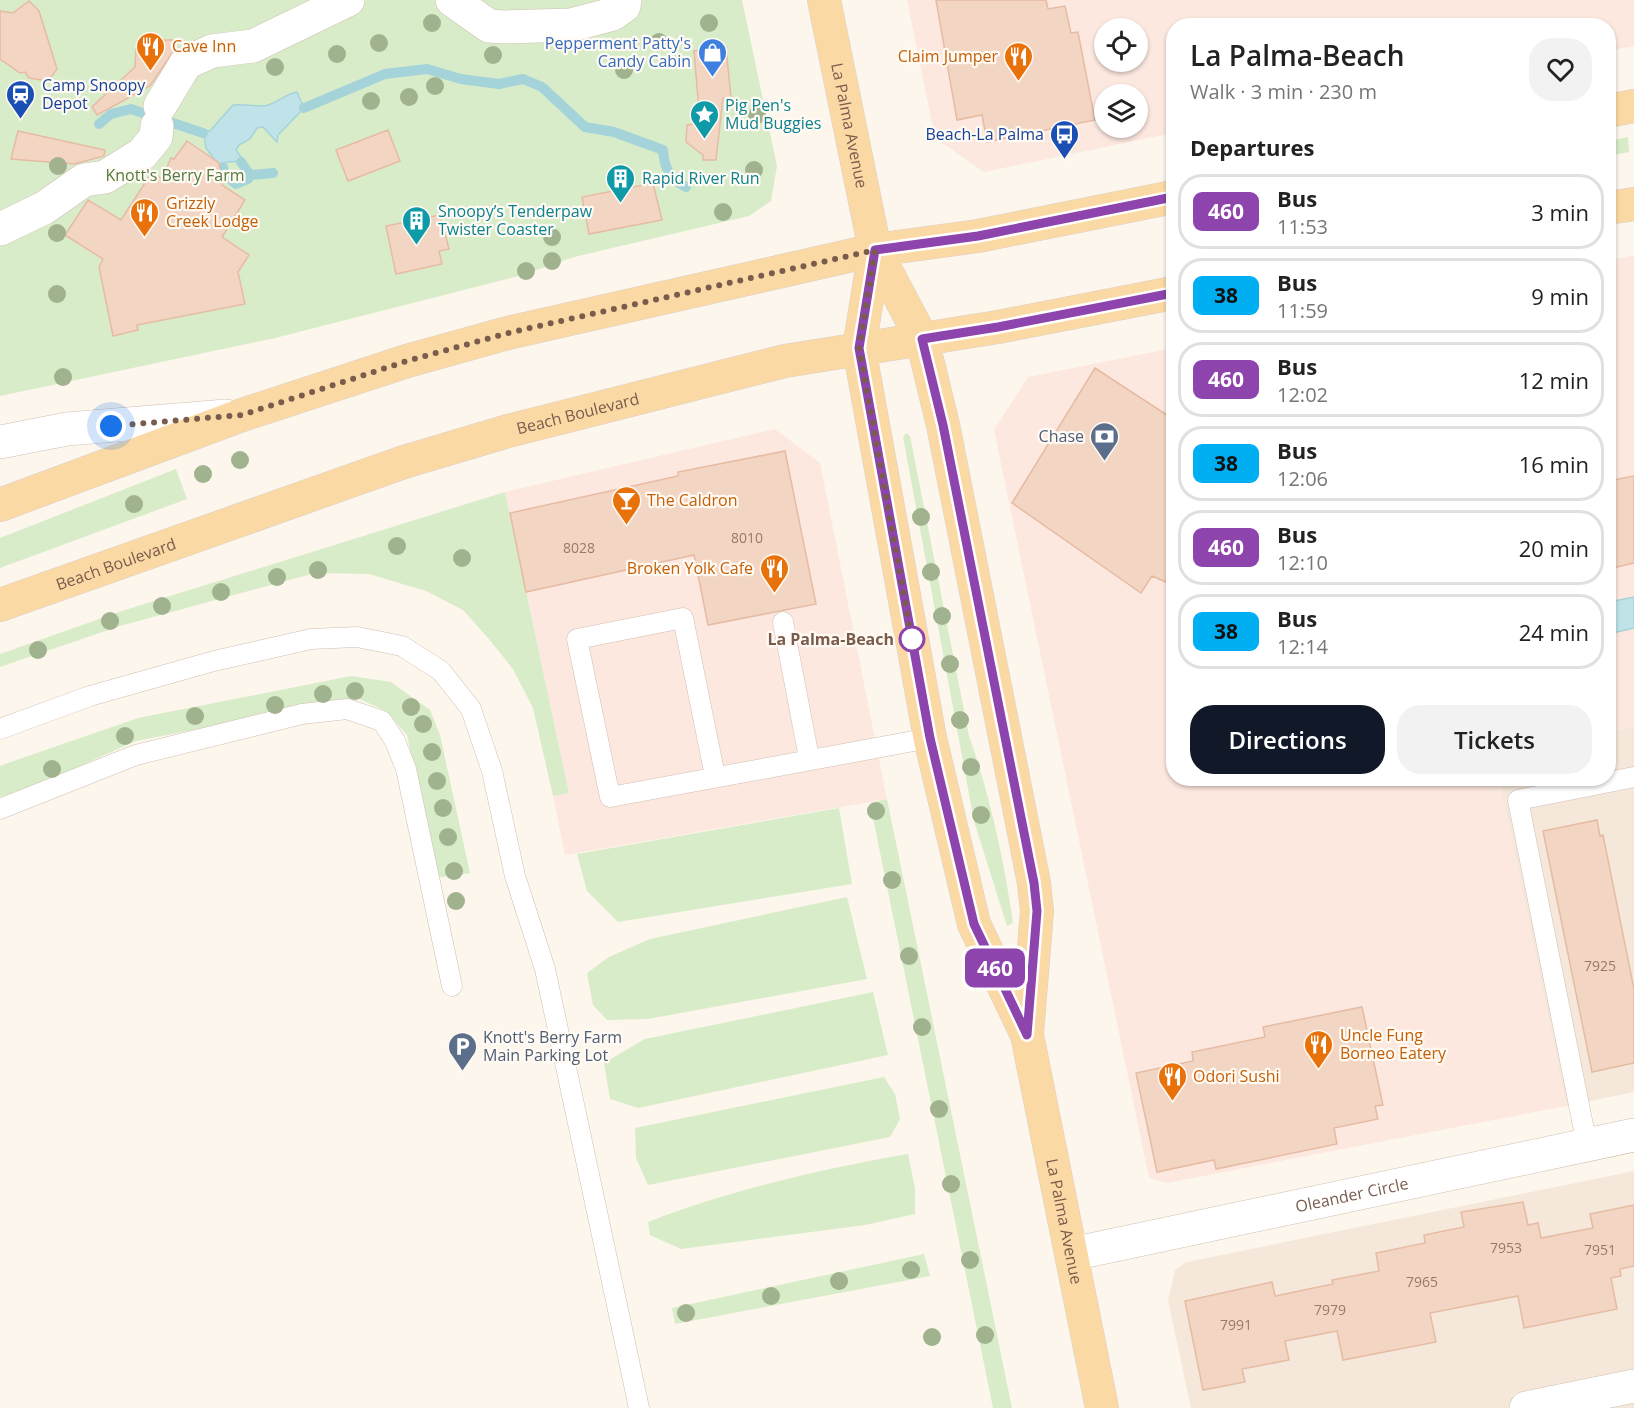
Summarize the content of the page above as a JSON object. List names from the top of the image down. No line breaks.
{"streets":{"main road":["La Palma Avenue","Beach Boulevard"],"street":["Oleander Circle"]},"crossings":[["La Palma Avenue","Beach Boulevard"],["La Palma Avenue","Oleander Circle"]],"parks":["Knott's Berry Farm"],"places":{"restaurant":["Cave Inn","Claim Jumper","Grizzly Creek Lodge","Broken Yolk Cafe","Uncle Fung Borneo Eatery","Odori Sushi"],"shop":["Pepperment Patty's Candy Cabin"],"station":["Camp Snoopy Depot"],"place":["Pig Pen's Mud Buggies"],"bus stop":["Beach-La Palma"],"building":["Rapid River Run","Snoopy’s Tenderpaw Twister Coaster"],"bank":["Chase"],"bar":["The Caldron"],"other":["La Palma-Beach"],"parking":["Knott's Berry Farm Main Parking Lot"]},"lines":["bus line 460"],"house_numbers":["8010","8028","7925","7953","7951","7965","7979","7991"],"page":{"on_map":"460","heading":[["La Palma-Beach","Walk · 3 min · 230 m"],"Departures"],"list":[{"mark":"460","name":"Bus","note":"11:53","value":"3 min"},{"mark":"38","name":"Bus","note":"11:59","value":"9 min"},{"mark":"460","name":"Bus","note":"12:02","value":"12 min"},{"mark":"38","name":"Bus","note":"12:06","value":"16 min"},{"mark":"460","name":"Bus","note":"12:10","value":"20 min"},{"mark":"38","name":"Bus","note":"12:14","value":"24 min"}],"buttons":["Directions","Tickets"]}}
